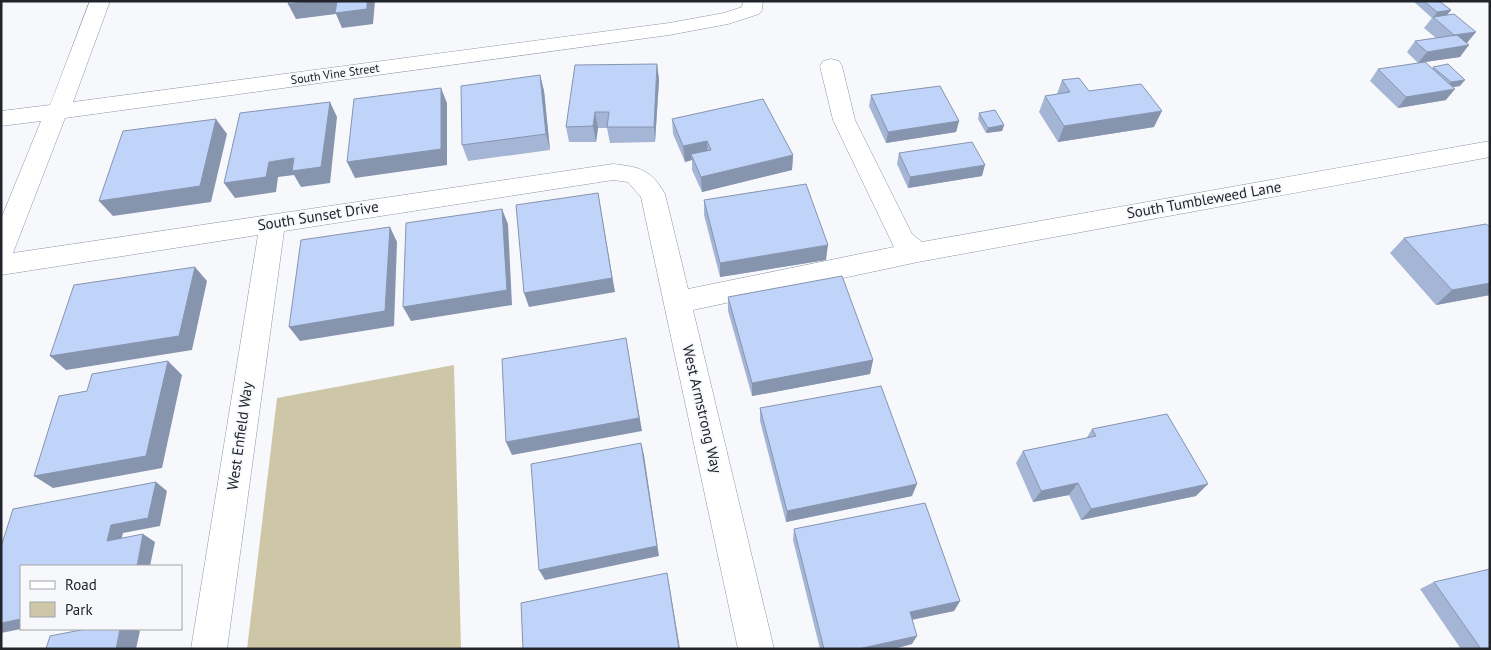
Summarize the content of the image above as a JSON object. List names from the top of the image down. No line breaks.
{"streets":{"street":["South Vine Street","South Tumbleweed Lane","South Sunset Drive","West Armstrong Way","West Enfield Way"]},"crossings":[["South Tumbleweed Lane","West Armstrong Way"],["South Sunset Drive","West Armstrong Way"],["South Sunset Drive","West Enfield Way"]],"legend":["Road","Park"]}
